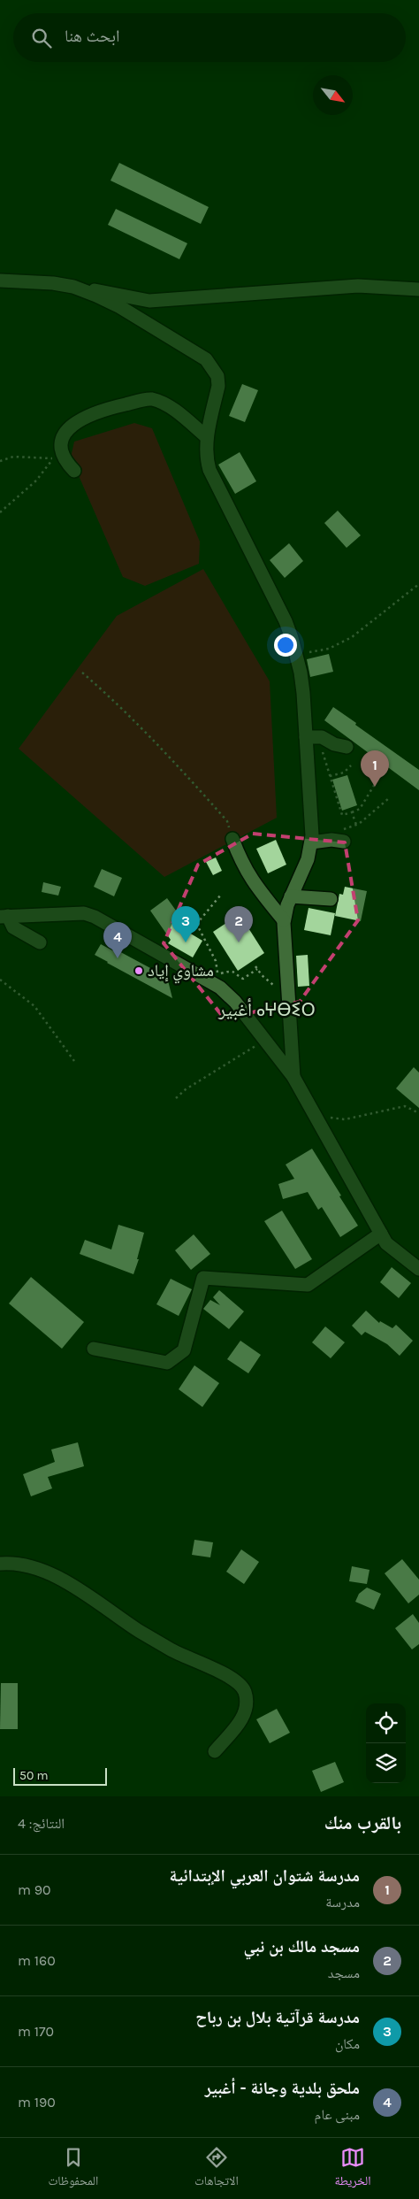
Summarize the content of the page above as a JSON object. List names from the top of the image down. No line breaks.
{"districts":["أغبير ⴰⵖⴱⵉⵔ"],"places":["مشاوي إياد"],"scale_bar":"50 m","north":"bottom right","page":{"search":"ابحث هنا","pins":["1","2","3","4"],"scale":"50 m","heading":["بالقرب منك","النتائج: 4"],"list":[{"mark":"1","name":"مدرسة شتوان العربي الإبتدائية","note":"مدرسة","value":"90 m"},{"mark":"2","name":"مسجد مالك بن نبي","note":"مسجد","value":"160 m"},{"mark":"3","name":"مدرسة قرآتية بلال بن رباح","note":"مكان","value":"170 m"},{"mark":"4","name":"ملحق بلدية وجانة - أغبير","note":"مبنى عام","value":"190 m"}],"nav":["الخريطة","الاتجاهات","المحفوظات"]}}
